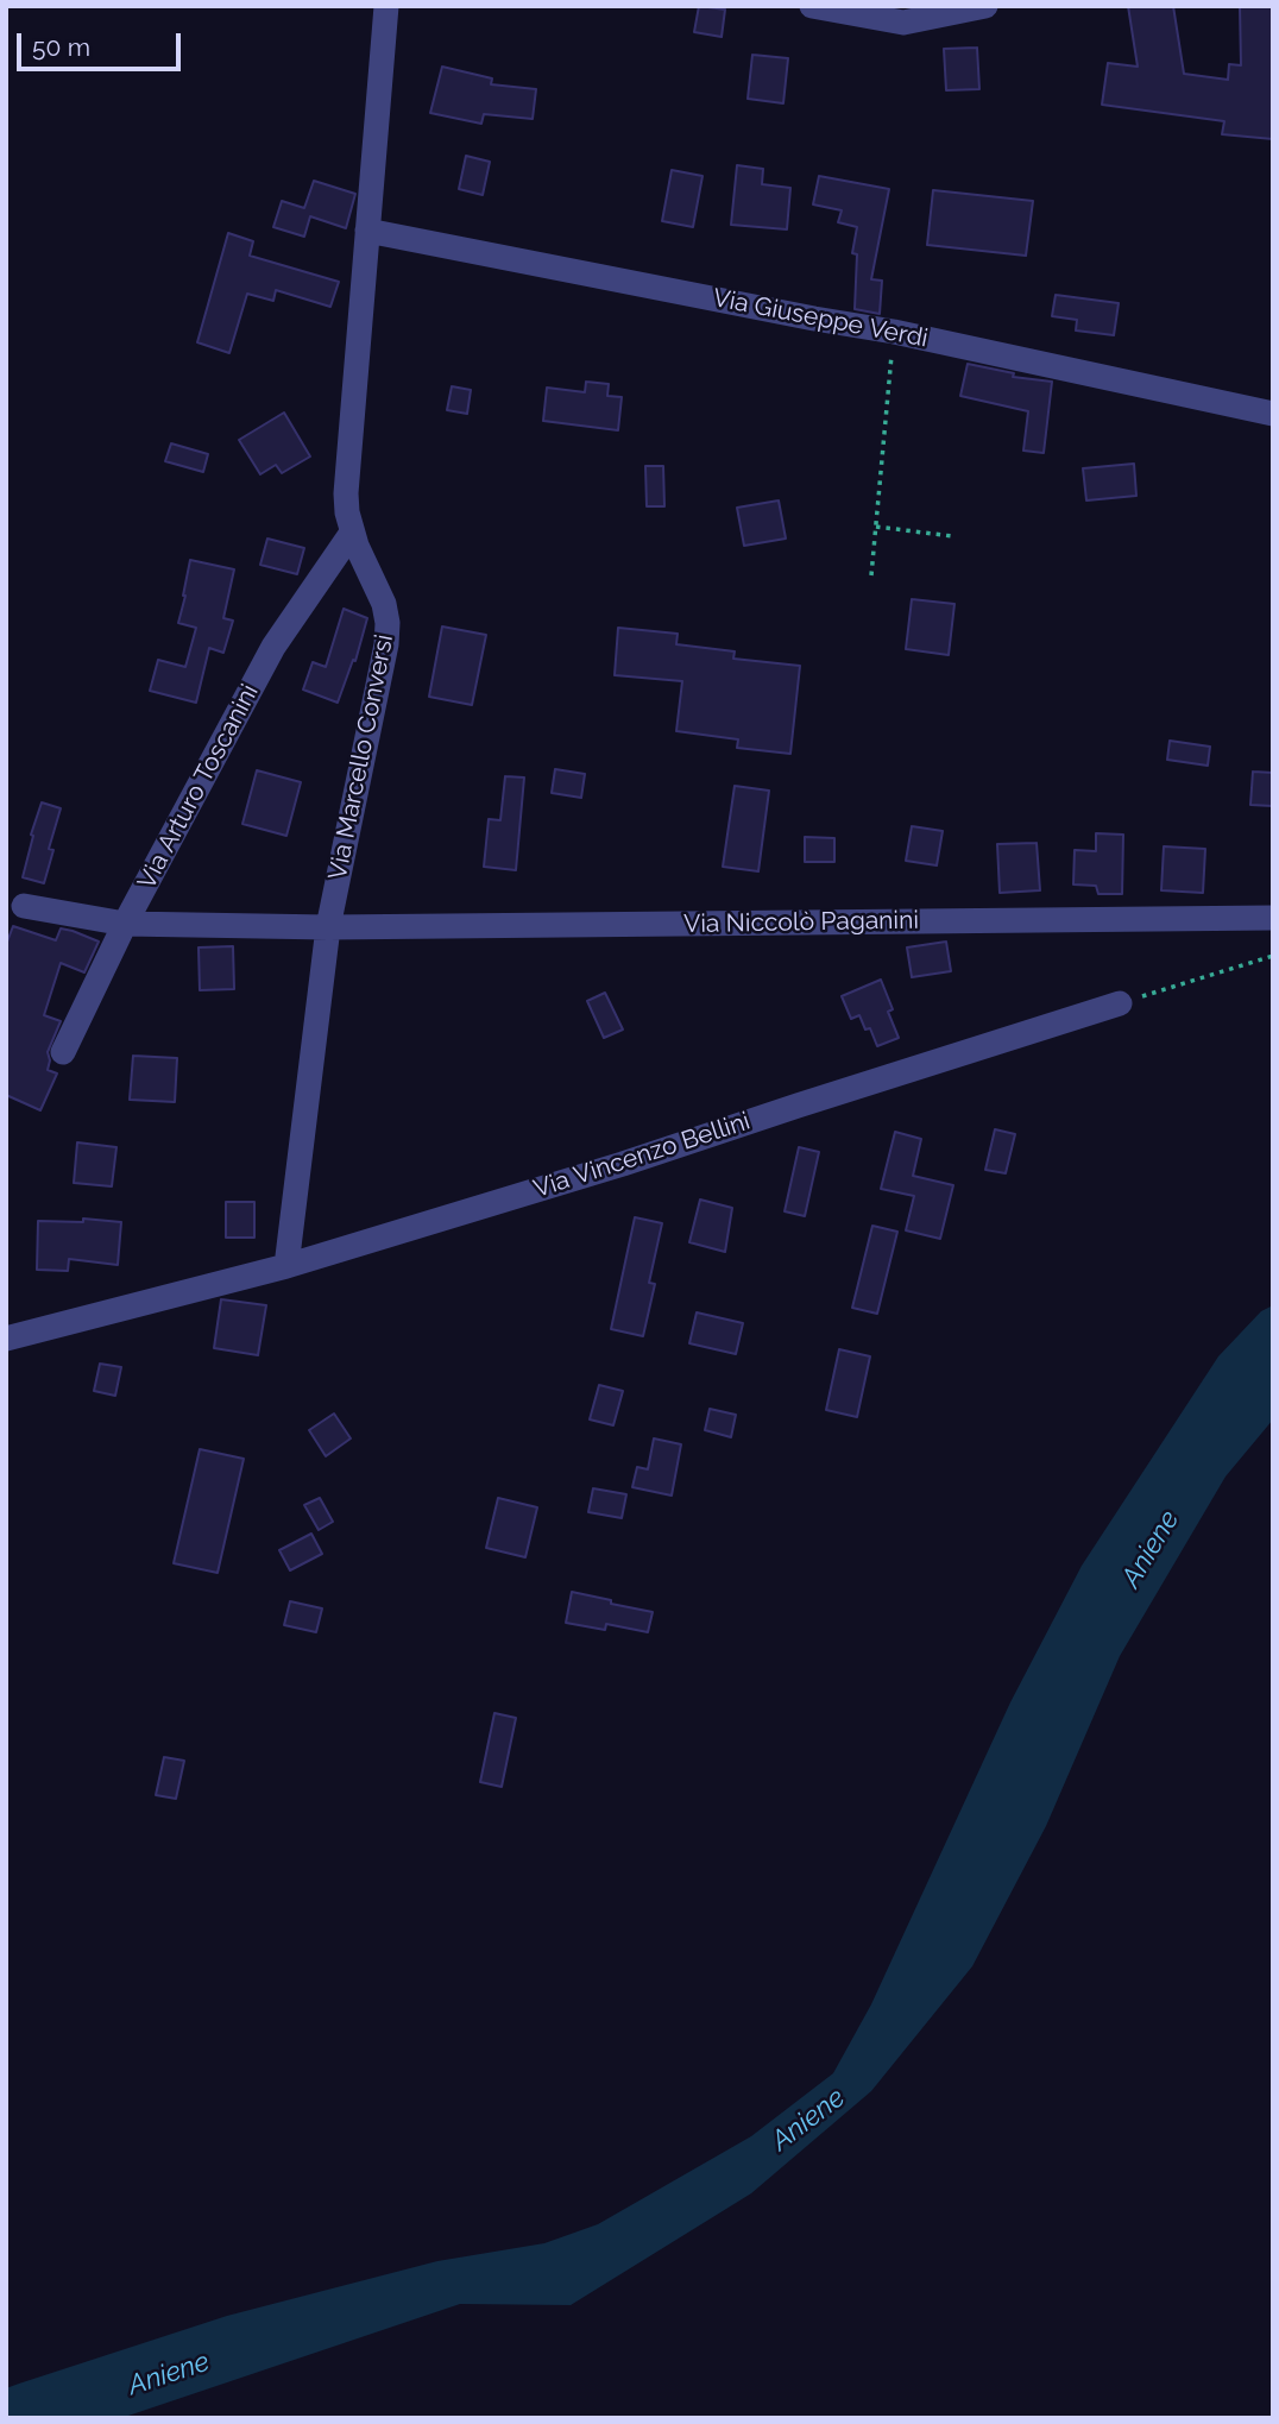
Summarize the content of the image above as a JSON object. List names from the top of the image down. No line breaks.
{"streets":{"street":["Via Giuseppe Verdi","Via Marcello Conversi","Via Arturo Toscanini","Via Niccolò Paganini","Via Vincenzo Bellini"]},"crossings":[["Via Giuseppe Verdi","Via Marcello Conversi"],["Via Marcello Conversi","Via Arturo Toscanini"],["Via Marcello Conversi","Via Niccolò Paganini"],["Via Marcello Conversi","Via Vincenzo Bellini"],["Via Arturo Toscanini","Via Niccolò Paganini"]],"water":["Aniene"],"scale_bar":"50 m"}
